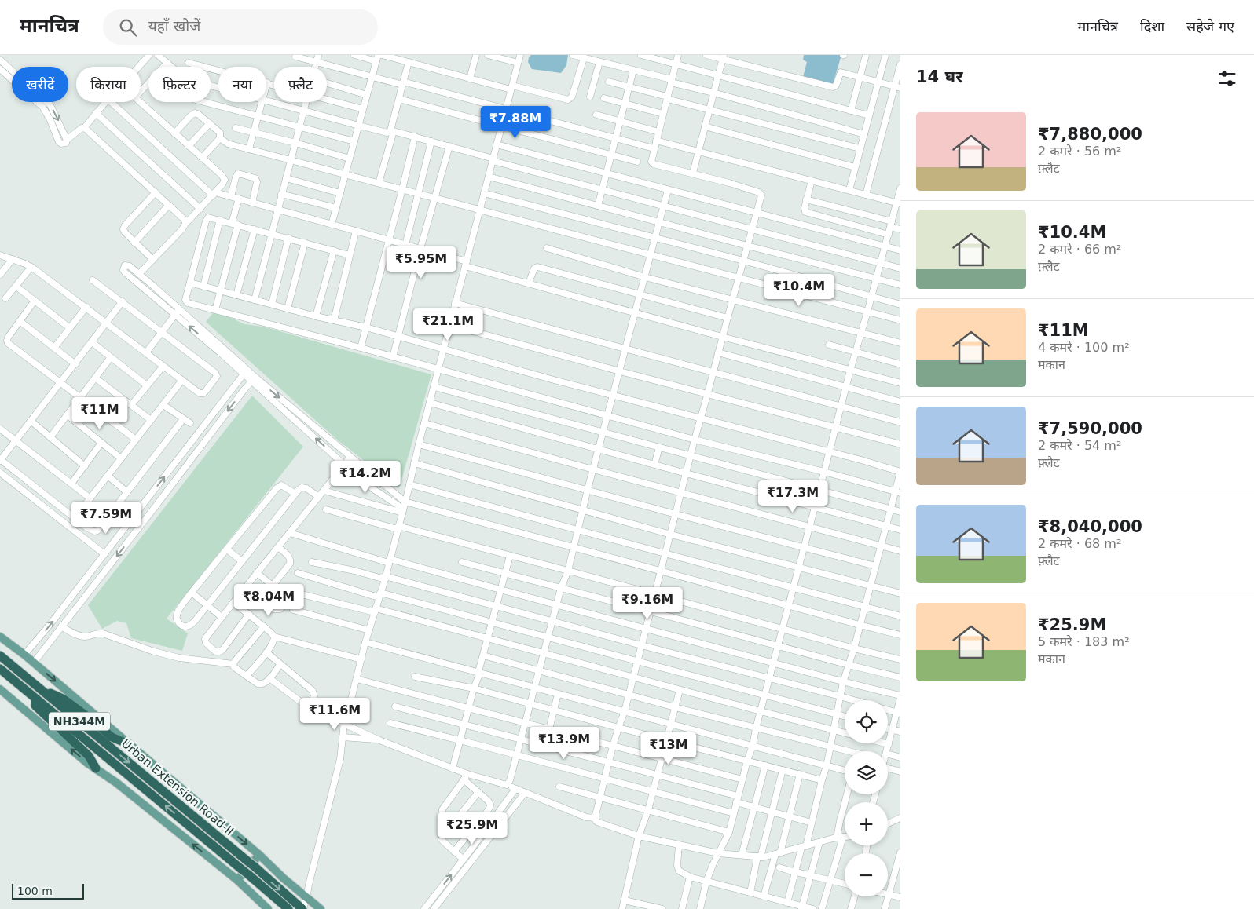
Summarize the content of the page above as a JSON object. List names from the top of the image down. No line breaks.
{"streets":{"highway":["NH344M","Urban Extension Road-II"]},"scale_bar":"100 m","page":{"header":"मानचित्र","search":"यहाँ खोजें","nav":["मानचित्र","दिशा","सहेजे गए"],"heading":"14 घर","chip":["खरीदें","किराया","फ़िल्टर","नया","फ़्लैट"],"list":[{"name":"₹7,880,000","note":"2 कमरे · 56 m² · फ़्लैट"},{"name":"₹10.4M","note":"2 कमरे · 66 m² · फ़्लैट"},{"name":"₹11M","note":"4 कमरे · 100 m² · मकान"},{"name":"₹7,590,000","note":"2 कमरे · 54 m² · फ़्लैट"},{"name":"₹8,040,000","note":"2 कमरे · 68 m² · फ़्लैट"},{"name":"₹25.9M","note":"5 कमरे · 183 m² · मकान"}],"price":["₹7.88M","₹5.95M","₹10.4M","₹21.1M","₹11M","₹14.2M","₹17.3M","₹7.59M","₹8.04M","₹9.16M","₹11.6M","₹13.9M","₹13M","₹25.9M"],"map_buttons":["+","−"],"scale":"100 m"}}
